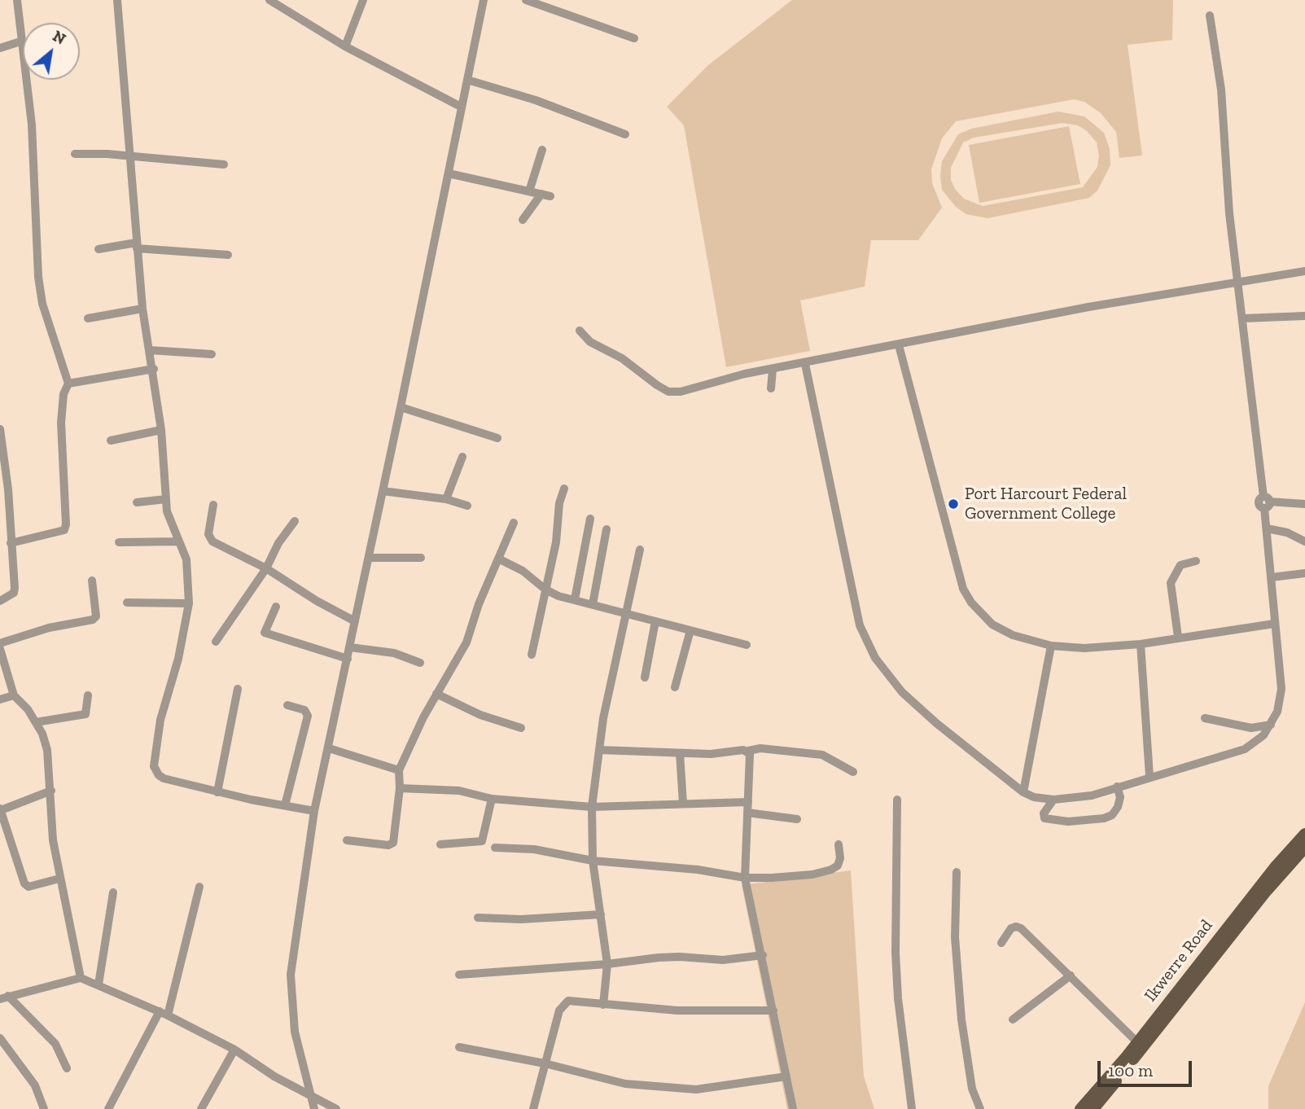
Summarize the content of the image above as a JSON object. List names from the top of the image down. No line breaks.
{"streets":{"main road":["Ikwerre Road"]},"places":["Port Harcourt Federal Government College"],"scale_bar":"100 m","north":"top right"}
